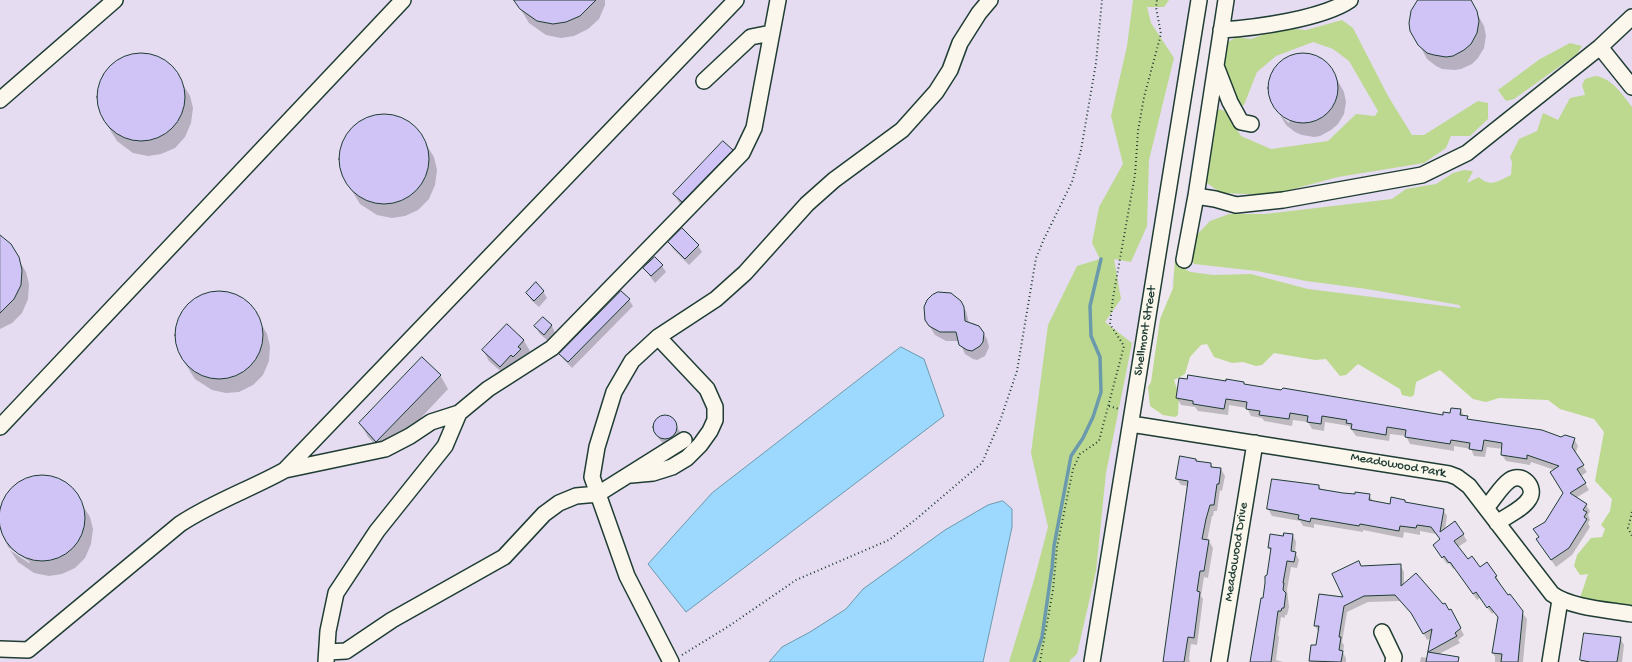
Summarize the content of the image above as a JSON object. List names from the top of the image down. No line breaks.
{"streets":{"street":["Shellmont Street","Meadowood Park","Meadowood Drive"]},"crossings":[["Shellmont Street","Meadowood Park"],["Meadowood Park","Meadowood Drive"]]}
